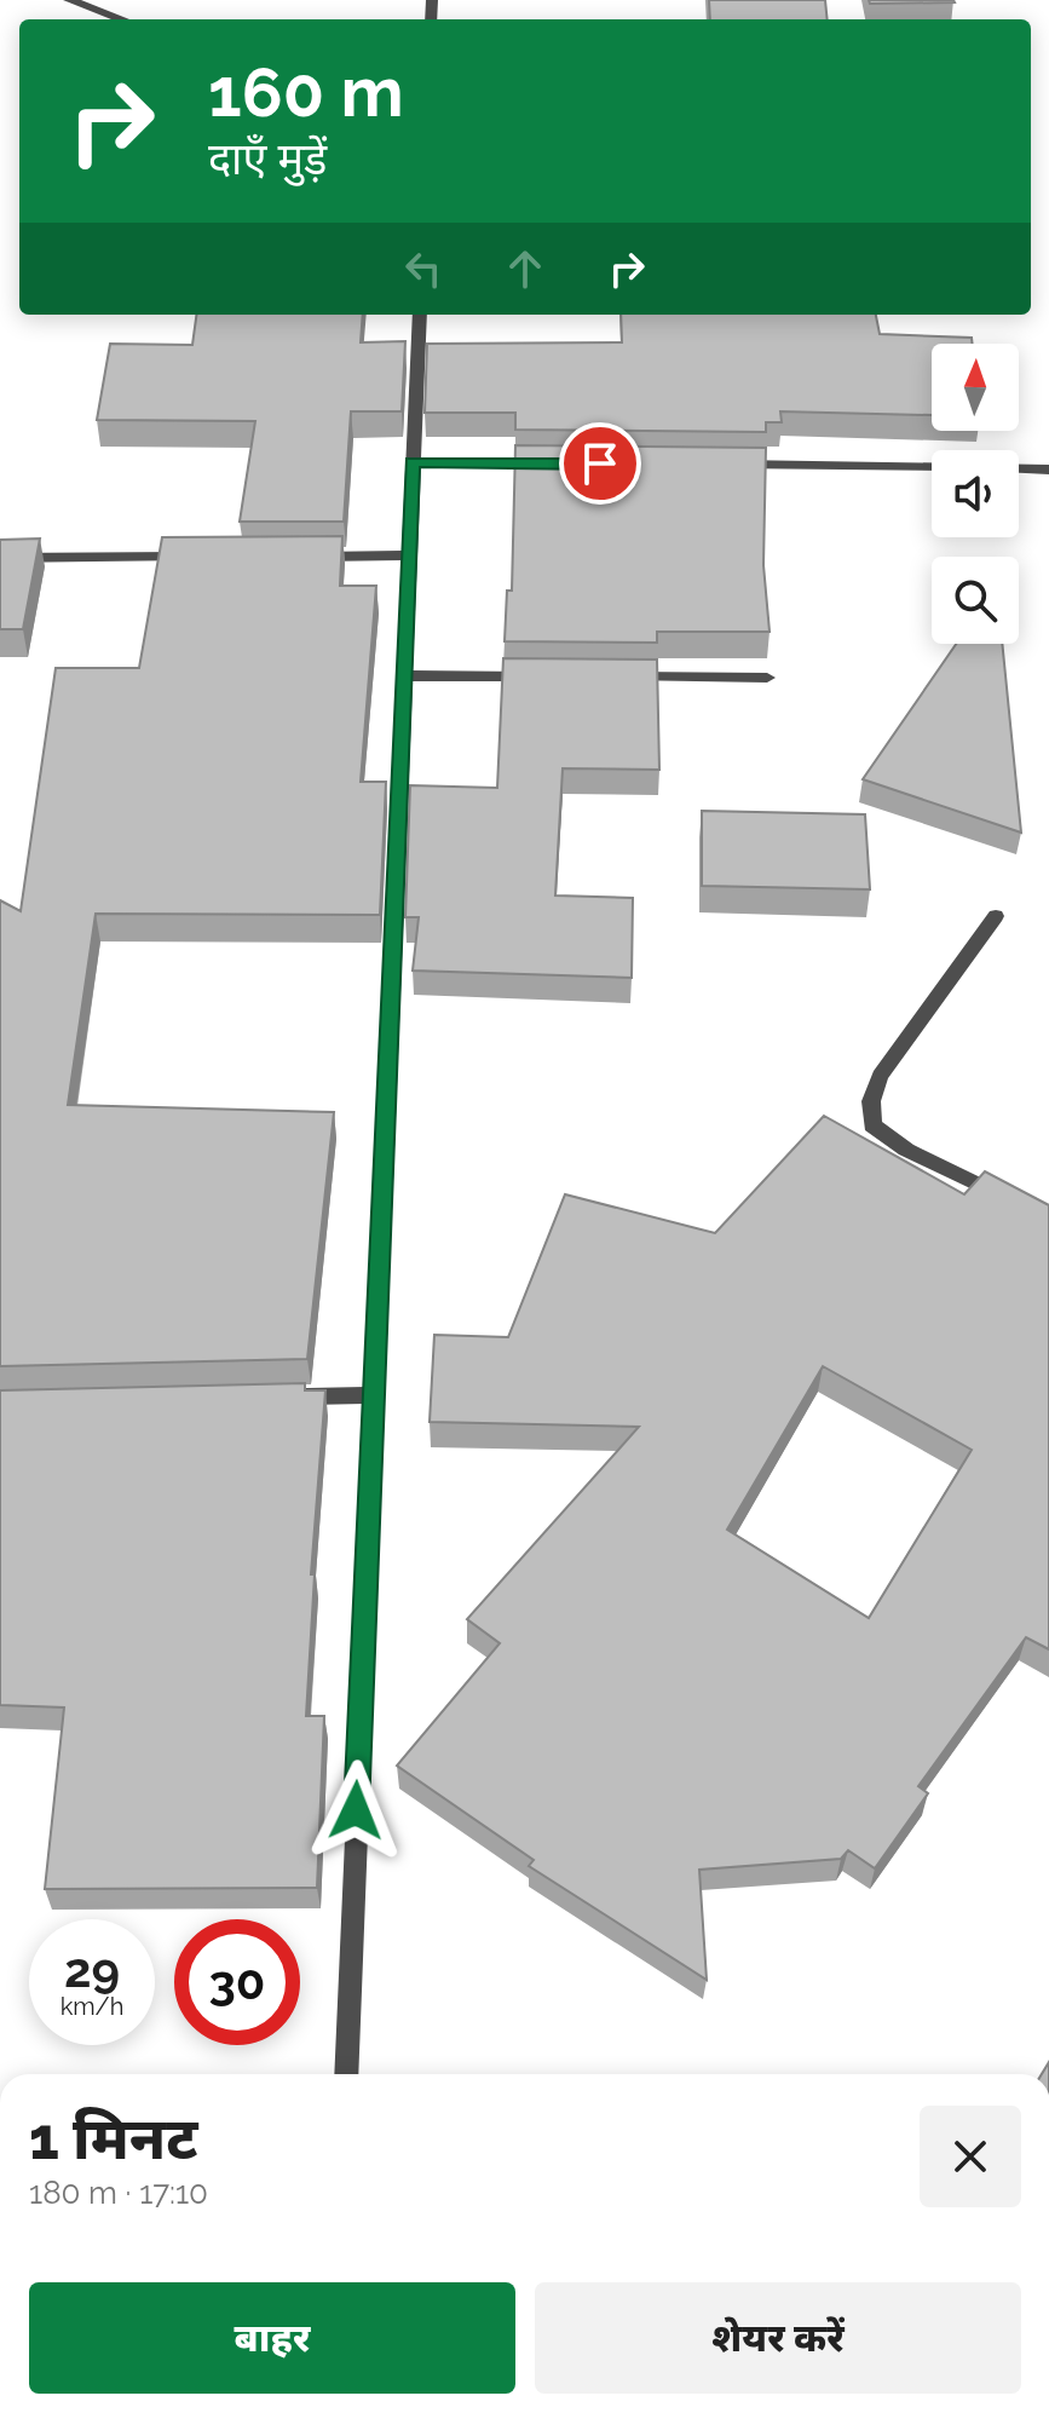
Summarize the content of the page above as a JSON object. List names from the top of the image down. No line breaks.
{"north":"top","page":{"turn":["160 m","दाएँ मुड़ें"],"speed":"29 km/h","limit":"30","heading":["1 मिनट","180 m · 17:10"],"buttons":["बाहर","शेयर करें"]}}
